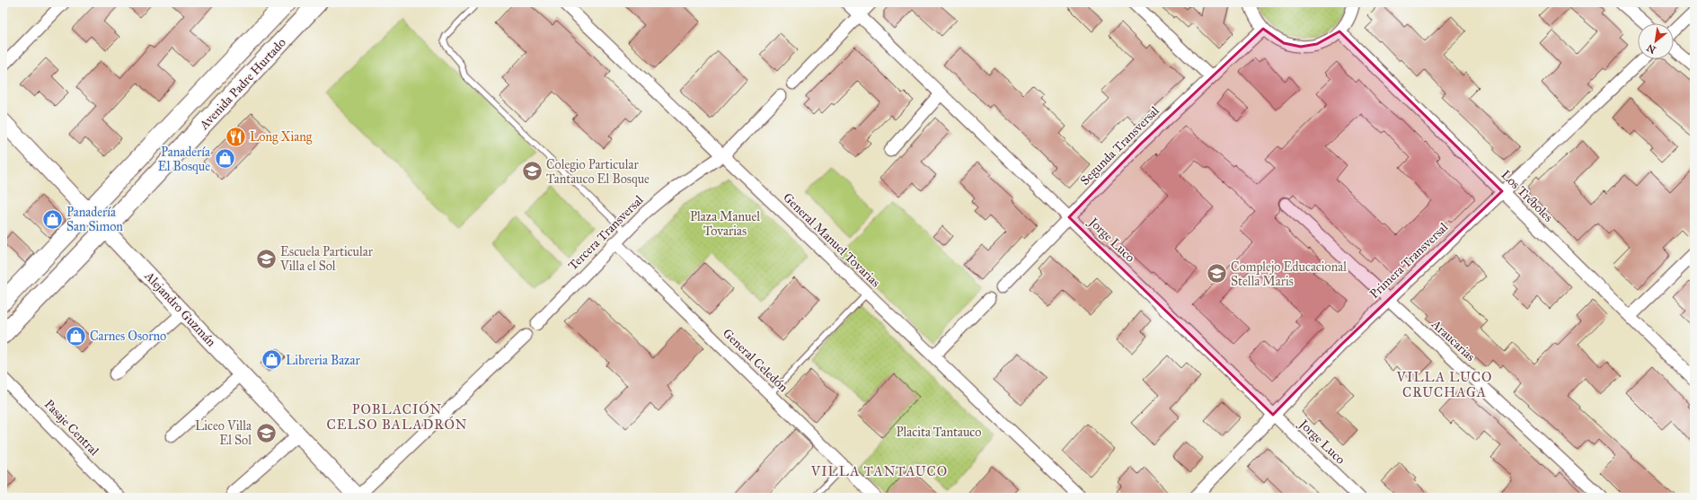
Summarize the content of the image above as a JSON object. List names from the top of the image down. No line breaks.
{"streets":{"main road":["Avenida Padre Hurtado"],"street":["Segunda Transversal","Los Tréboles","Tercera Transversal","General Manuel Tovarias","Jorge Luco","Primera Transversal","Alejandro Guzmán","Araucarias","General Celedón","Pasaje Central"]},"crossings":[["Avenida Padre Hurtado","Alejandro Guzmán"],["Segunda Transversal","Jorge Luco"],["Los Tréboles","Primera Transversal"],["Tercera Transversal","General Manuel Tovarias"],["Tercera Transversal","General Celedón"],["Jorge Luco","Primera Transversal"],["Primera Transversal","Araucarias"]],"districts":["VILLA LUCO CRUCHAGA","POBLACIÓN CELSO BALADRÓN","VILLA TANTAUCO"],"parks":["Plaza Manuel Tovarias","Placita Tantauco"],"places":{"restaurant":["Long Xiang"],"shop":["Panadería El Bosque","Panadería San Simon","Carnes Osorno","Libreria Bazar"],"school or university":["Colegio Particular Tantauco El Bosque","Escuela Particular Villa el Sol","Complejo Educacional Stella Maris","Liceo Villa El Sol"]},"north":"bottom left"}
